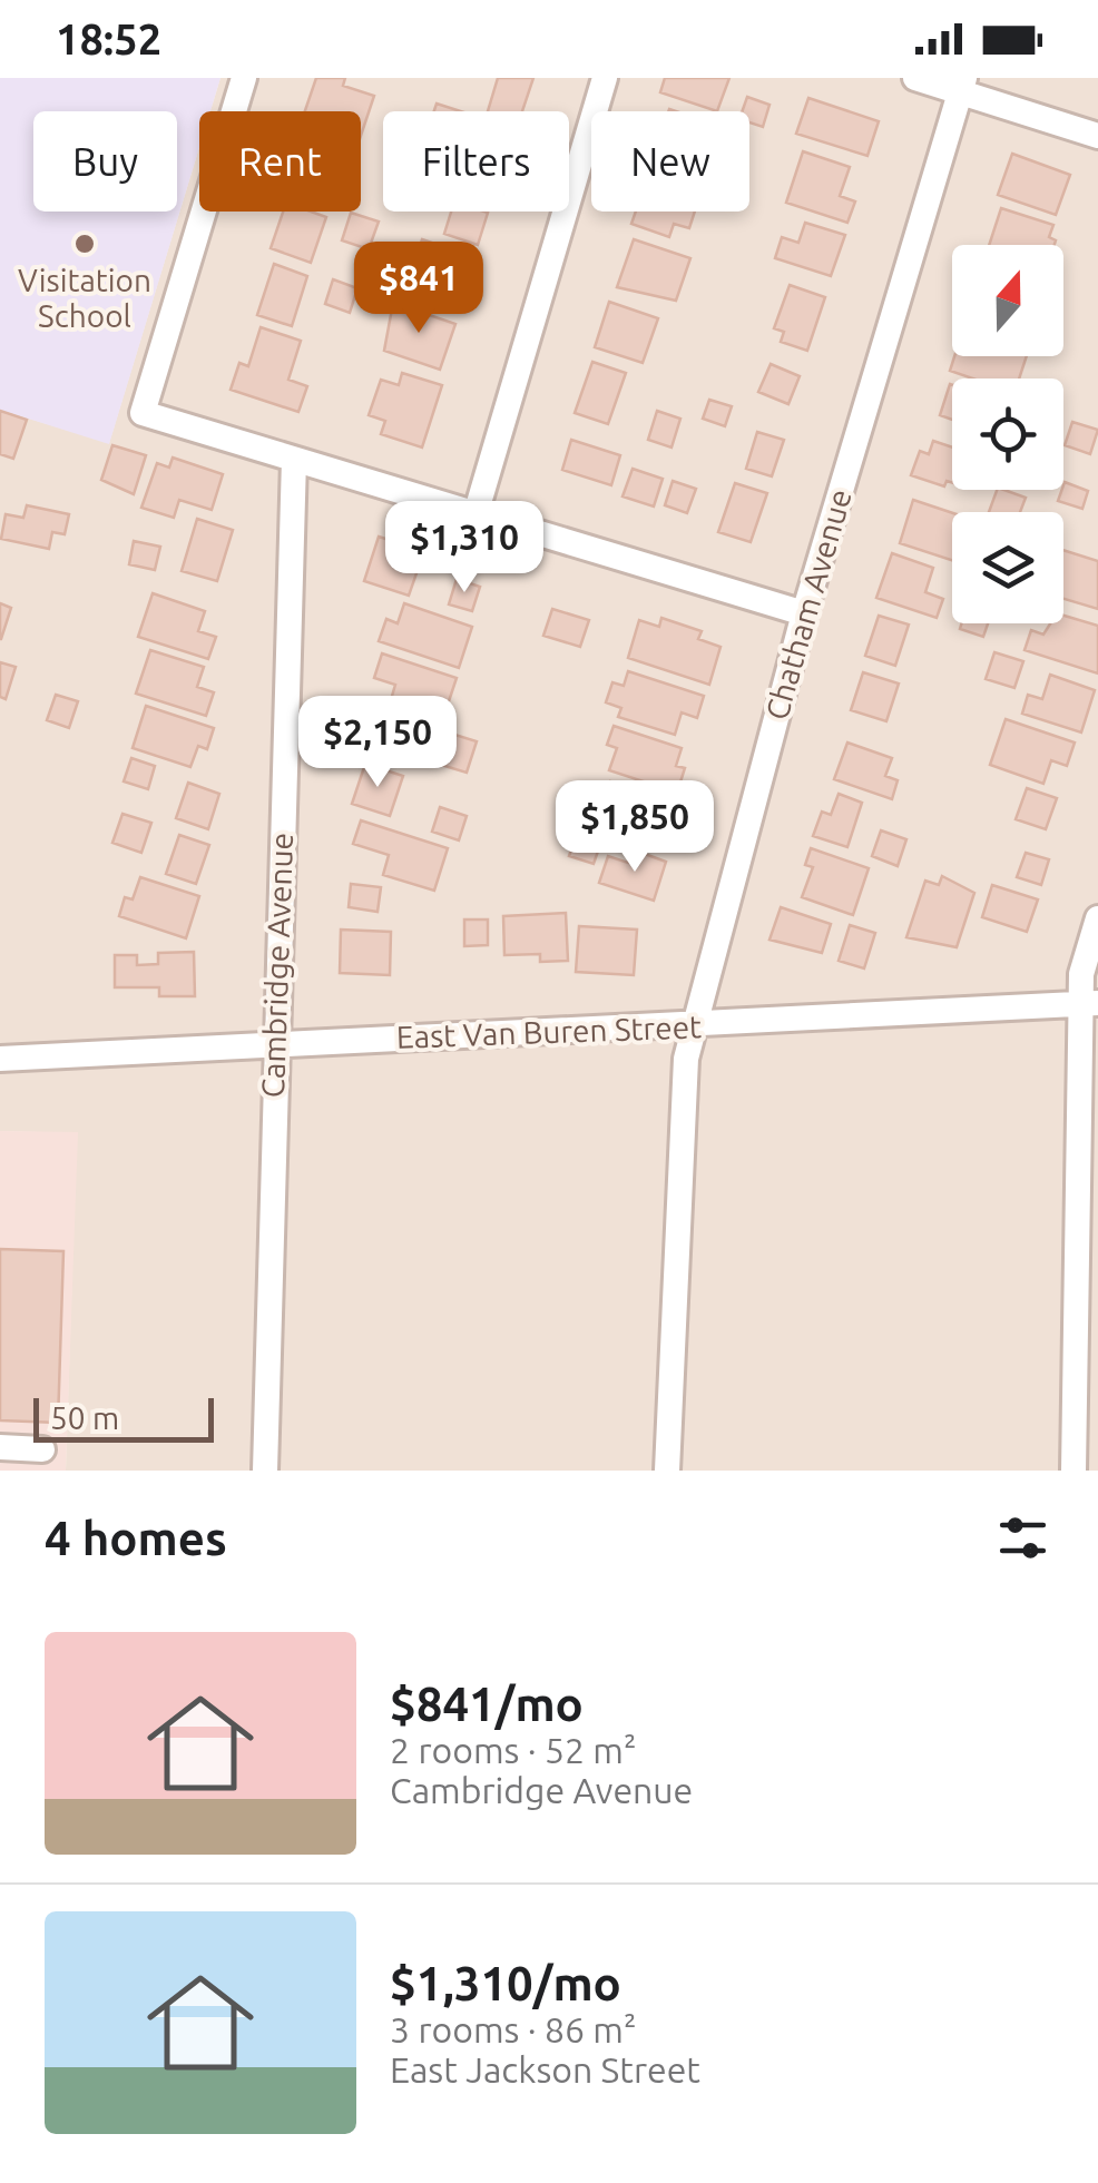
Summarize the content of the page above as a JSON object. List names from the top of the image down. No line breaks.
{"streets":{"street":["Chatham Avenue","Cambridge Avenue","East Van Buren Street"]},"crossings":[["Chatham Avenue","East Van Buren Street"],["Cambridge Avenue","East Van Buren Street"]],"places":["Visitation School"],"scale_bar":"50 m","north":"top","page":{"status":"18:52","chip":["Buy","Rent","Filters","New"],"price":["$841","$1,310","$2,150","$1,850"],"scale":"50 m","heading":"4 homes","list":[{"name":"$841/mo","note":"2 rooms · 52 m² · Cambridge Avenue"},{"name":"$1,310/mo","note":"3 rooms · 86 m² · East Jackson Street"}]}}
